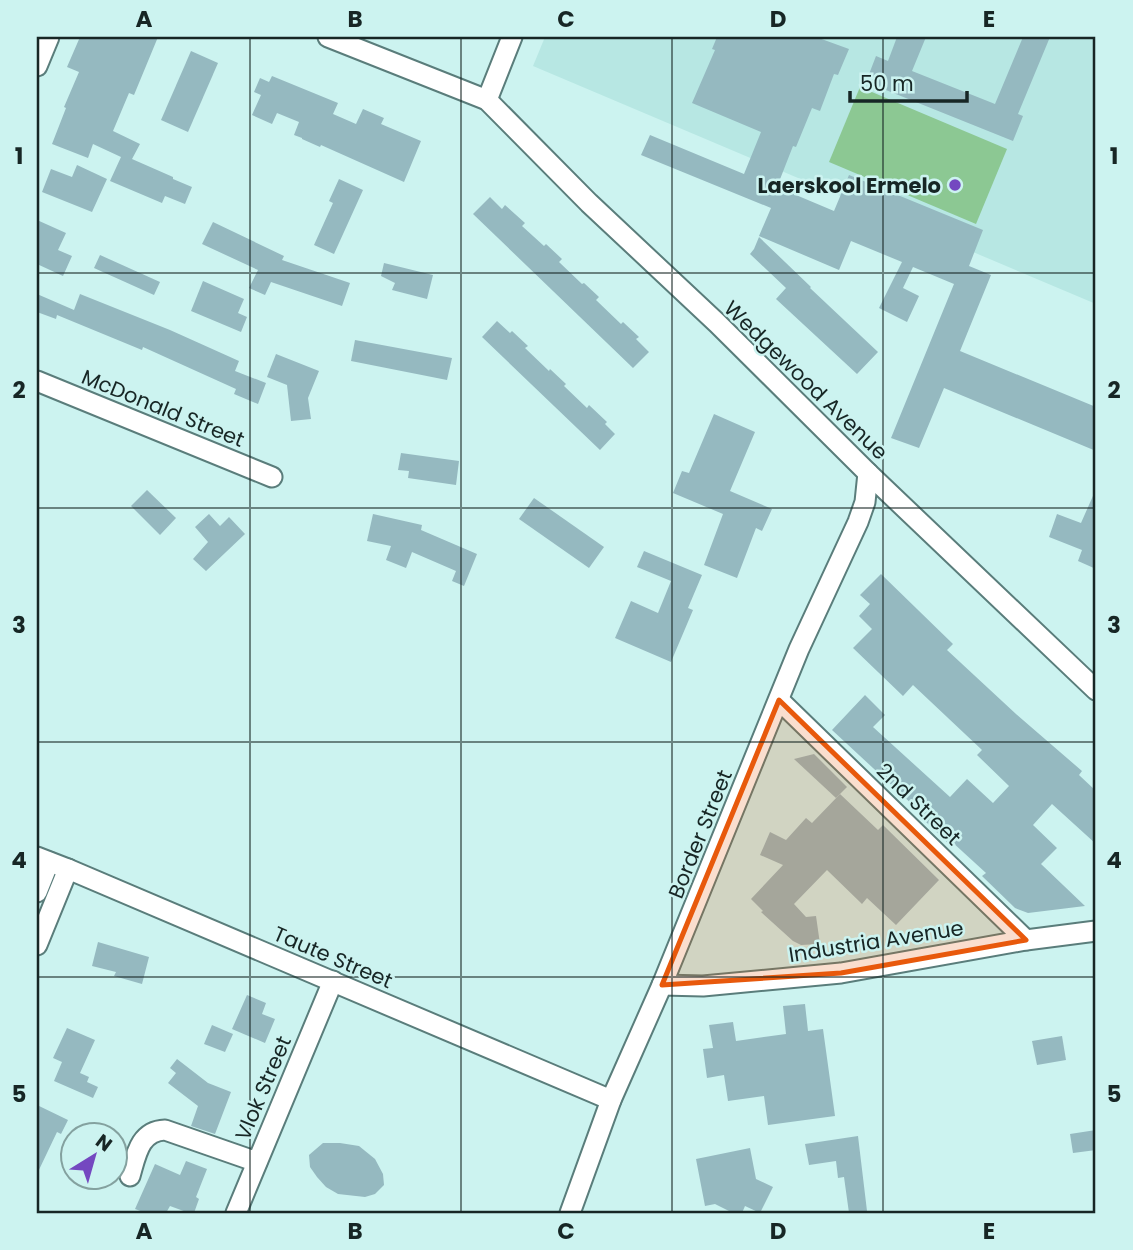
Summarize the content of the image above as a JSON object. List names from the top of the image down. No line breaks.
{"streets":{"street":["Wedgewood Avenue","McDonald Street","2nd Street","Border Street","Industria Avenue","Taute Street","Vlok Street"]},"crossings":[["Wedgewood Avenue","Border Street"],["2nd Street","Border Street"],["2nd Street","Industria Avenue"],["Border Street","Industria Avenue"],["Border Street","Taute Street"],["Taute Street","Vlok Street"]],"places":["Laerskool Ermelo"],"scale_bar":"50 m","north":"top right","grid":{"columns":["A","B","C","D","E"],"rows":["1","2","3","4","5"]}}
